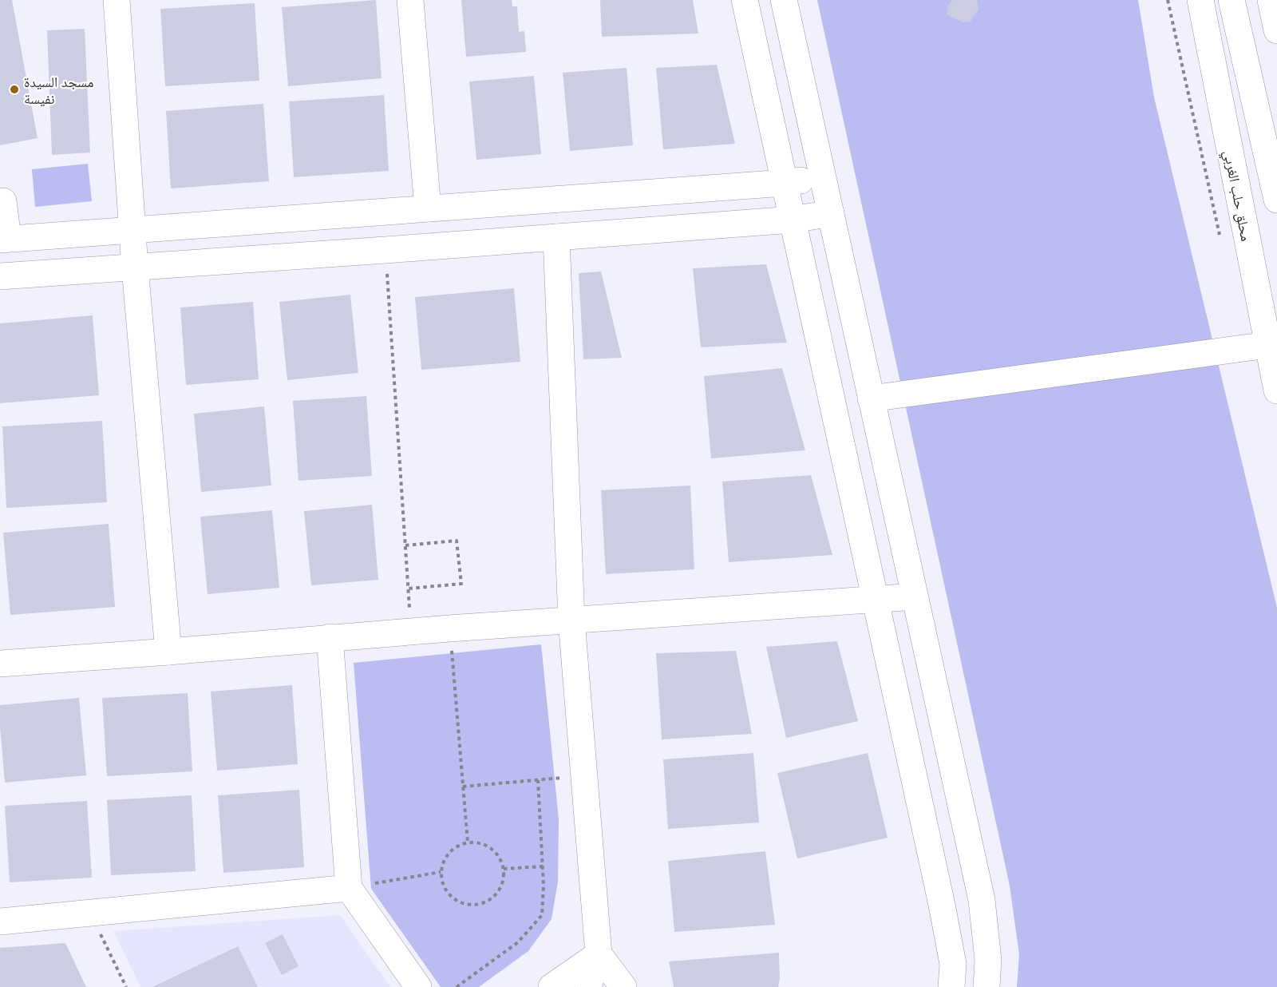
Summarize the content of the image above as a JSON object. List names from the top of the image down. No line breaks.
{"streets":{"main road":["محلق حلب الغربي"]},"places":["مسجد السيدة نفيسة"]}
